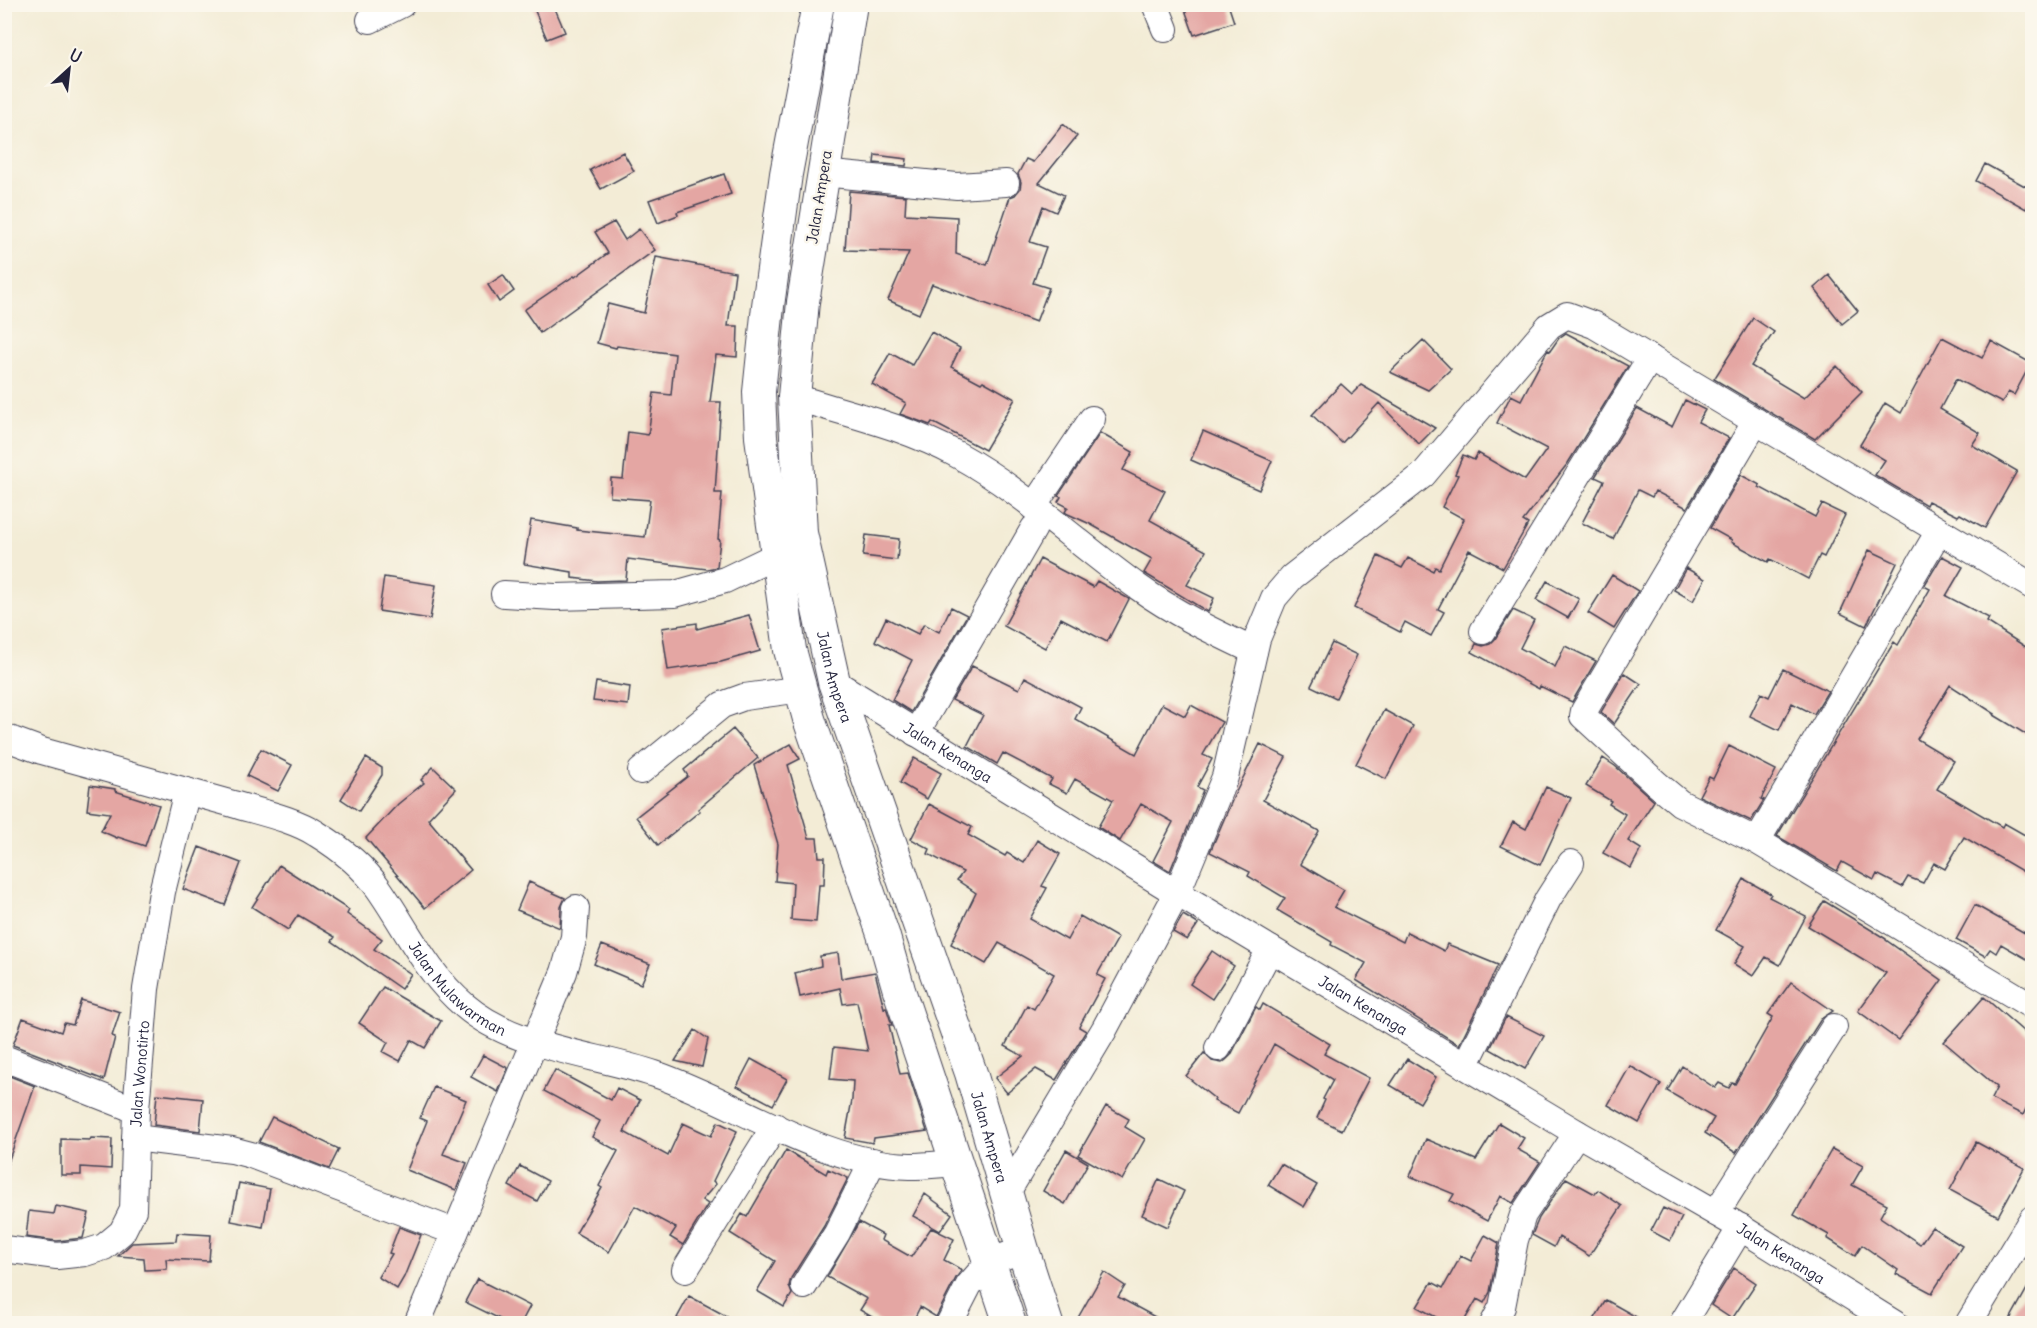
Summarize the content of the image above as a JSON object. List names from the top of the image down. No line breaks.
{"streets":{"main road":["Jalan Ampera"],"street":["Jalan Kenanga","Jalan Mulawarman","Jalan Wonotirto"]},"crossings":[["Jalan Ampera","Jalan Kenanga"],["Jalan Mulawarman","Jalan Wonotirto"]],"north":"top right"}
